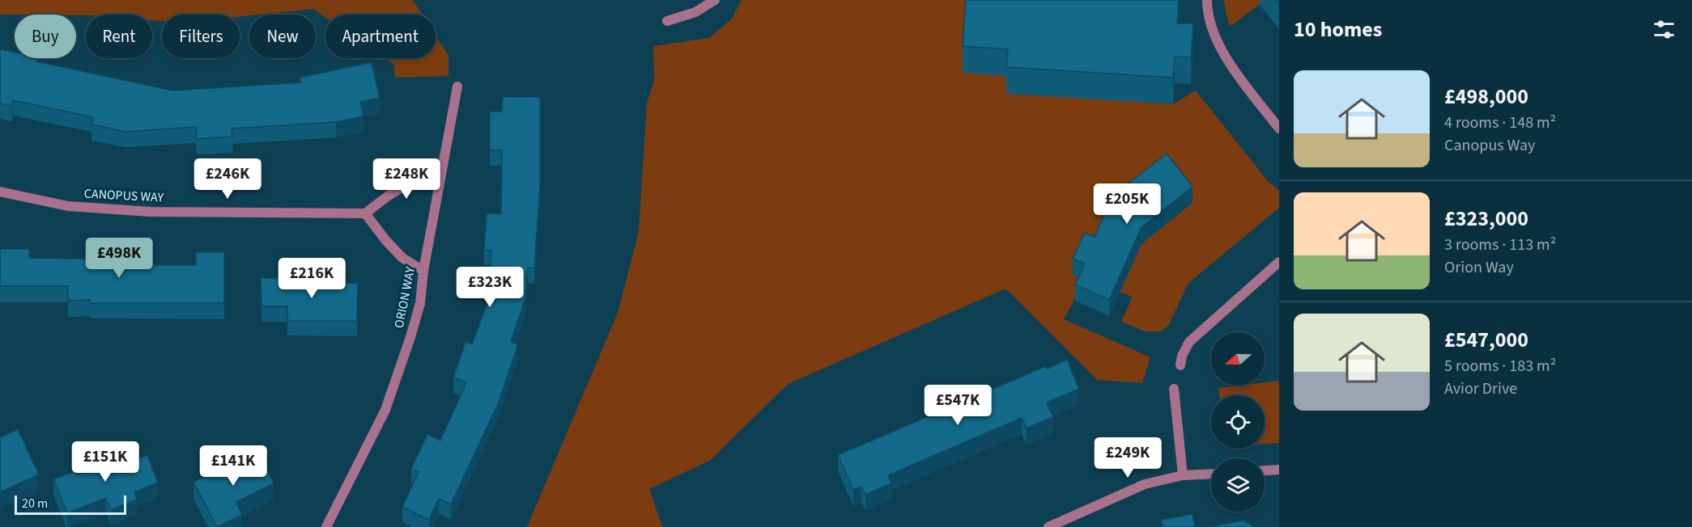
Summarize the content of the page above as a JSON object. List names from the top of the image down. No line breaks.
{"streets":{"street":["CANOPUS WAY","ORION WAY"]},"scale_bar":"20 m","north":"left","page":{"heading":"10 homes","chip":["Buy","Rent","Filters","New","Apartment"],"list":[{"name":"£498,000","note":"4 rooms · 148 m² · Canopus Way"},{"name":"£323,000","note":"3 rooms · 113 m² · Orion Way"},{"name":"£547,000","note":"5 rooms · 183 m² · Avior Drive"}],"price":["£246K","£248K","£205K","£498K","£216K","£323K","£547K","£249K","£151K","£141K"],"scale":"20 m"}}
